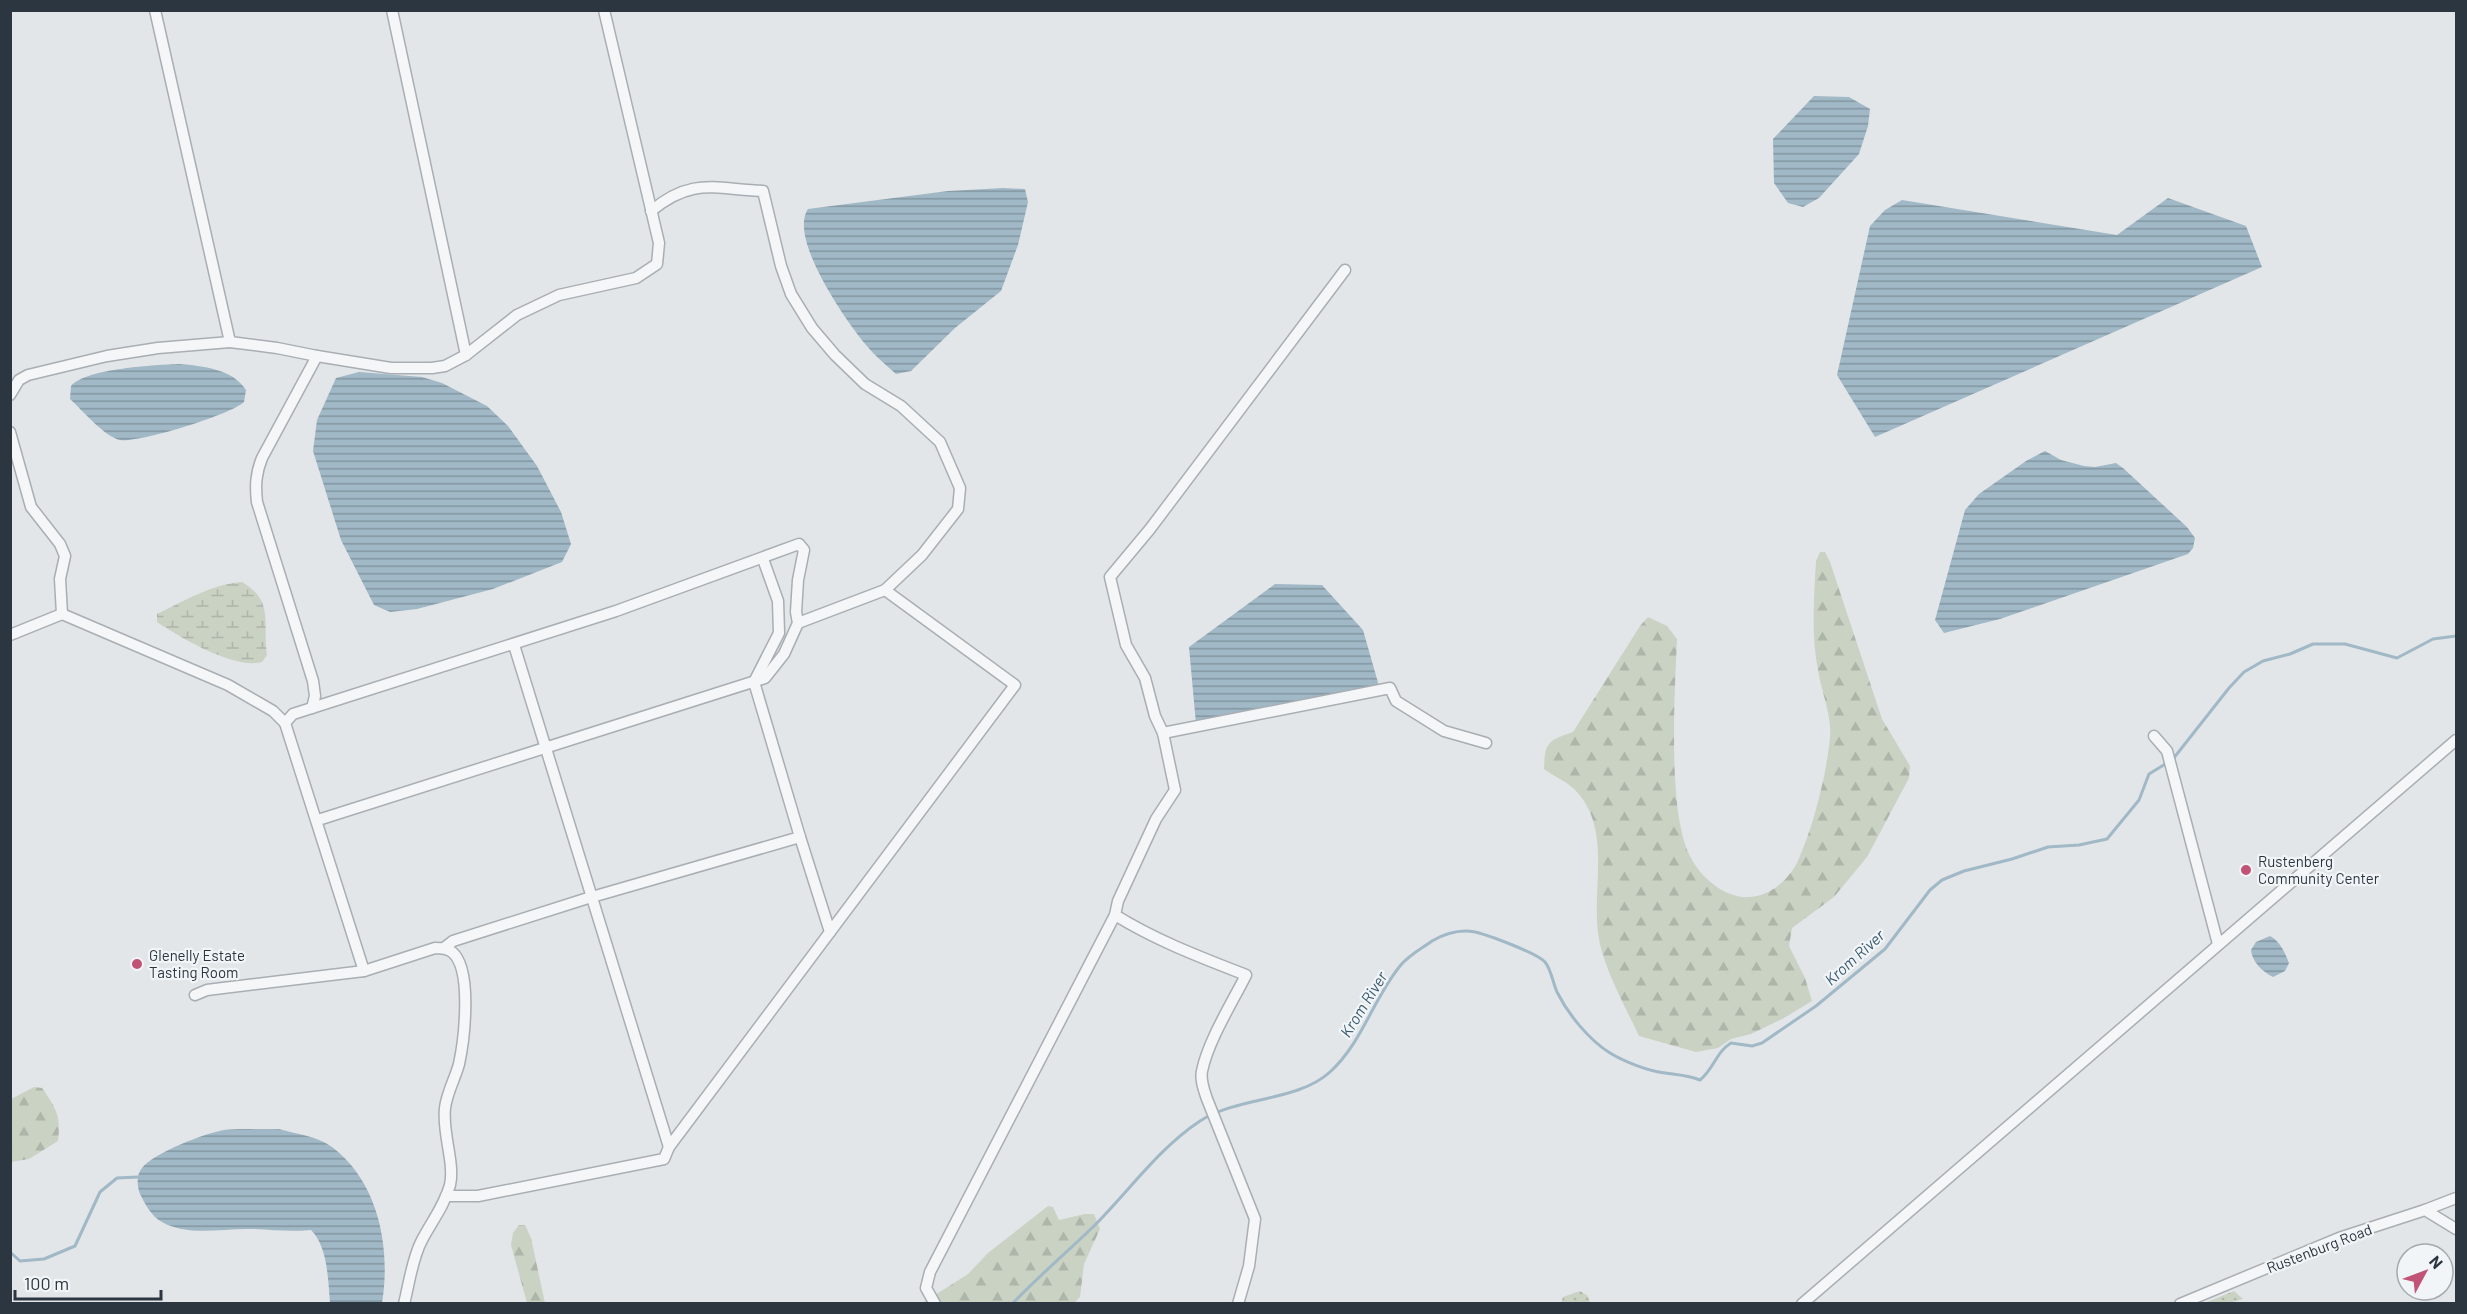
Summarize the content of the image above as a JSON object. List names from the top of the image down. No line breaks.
{"streets":{"street":["Rustenburg Road"]},"water":["Krom River"],"places":["Rustenberg Community Center","Glenelly Estate Tasting Room"],"scale_bar":"100 m","north":"top right"}
